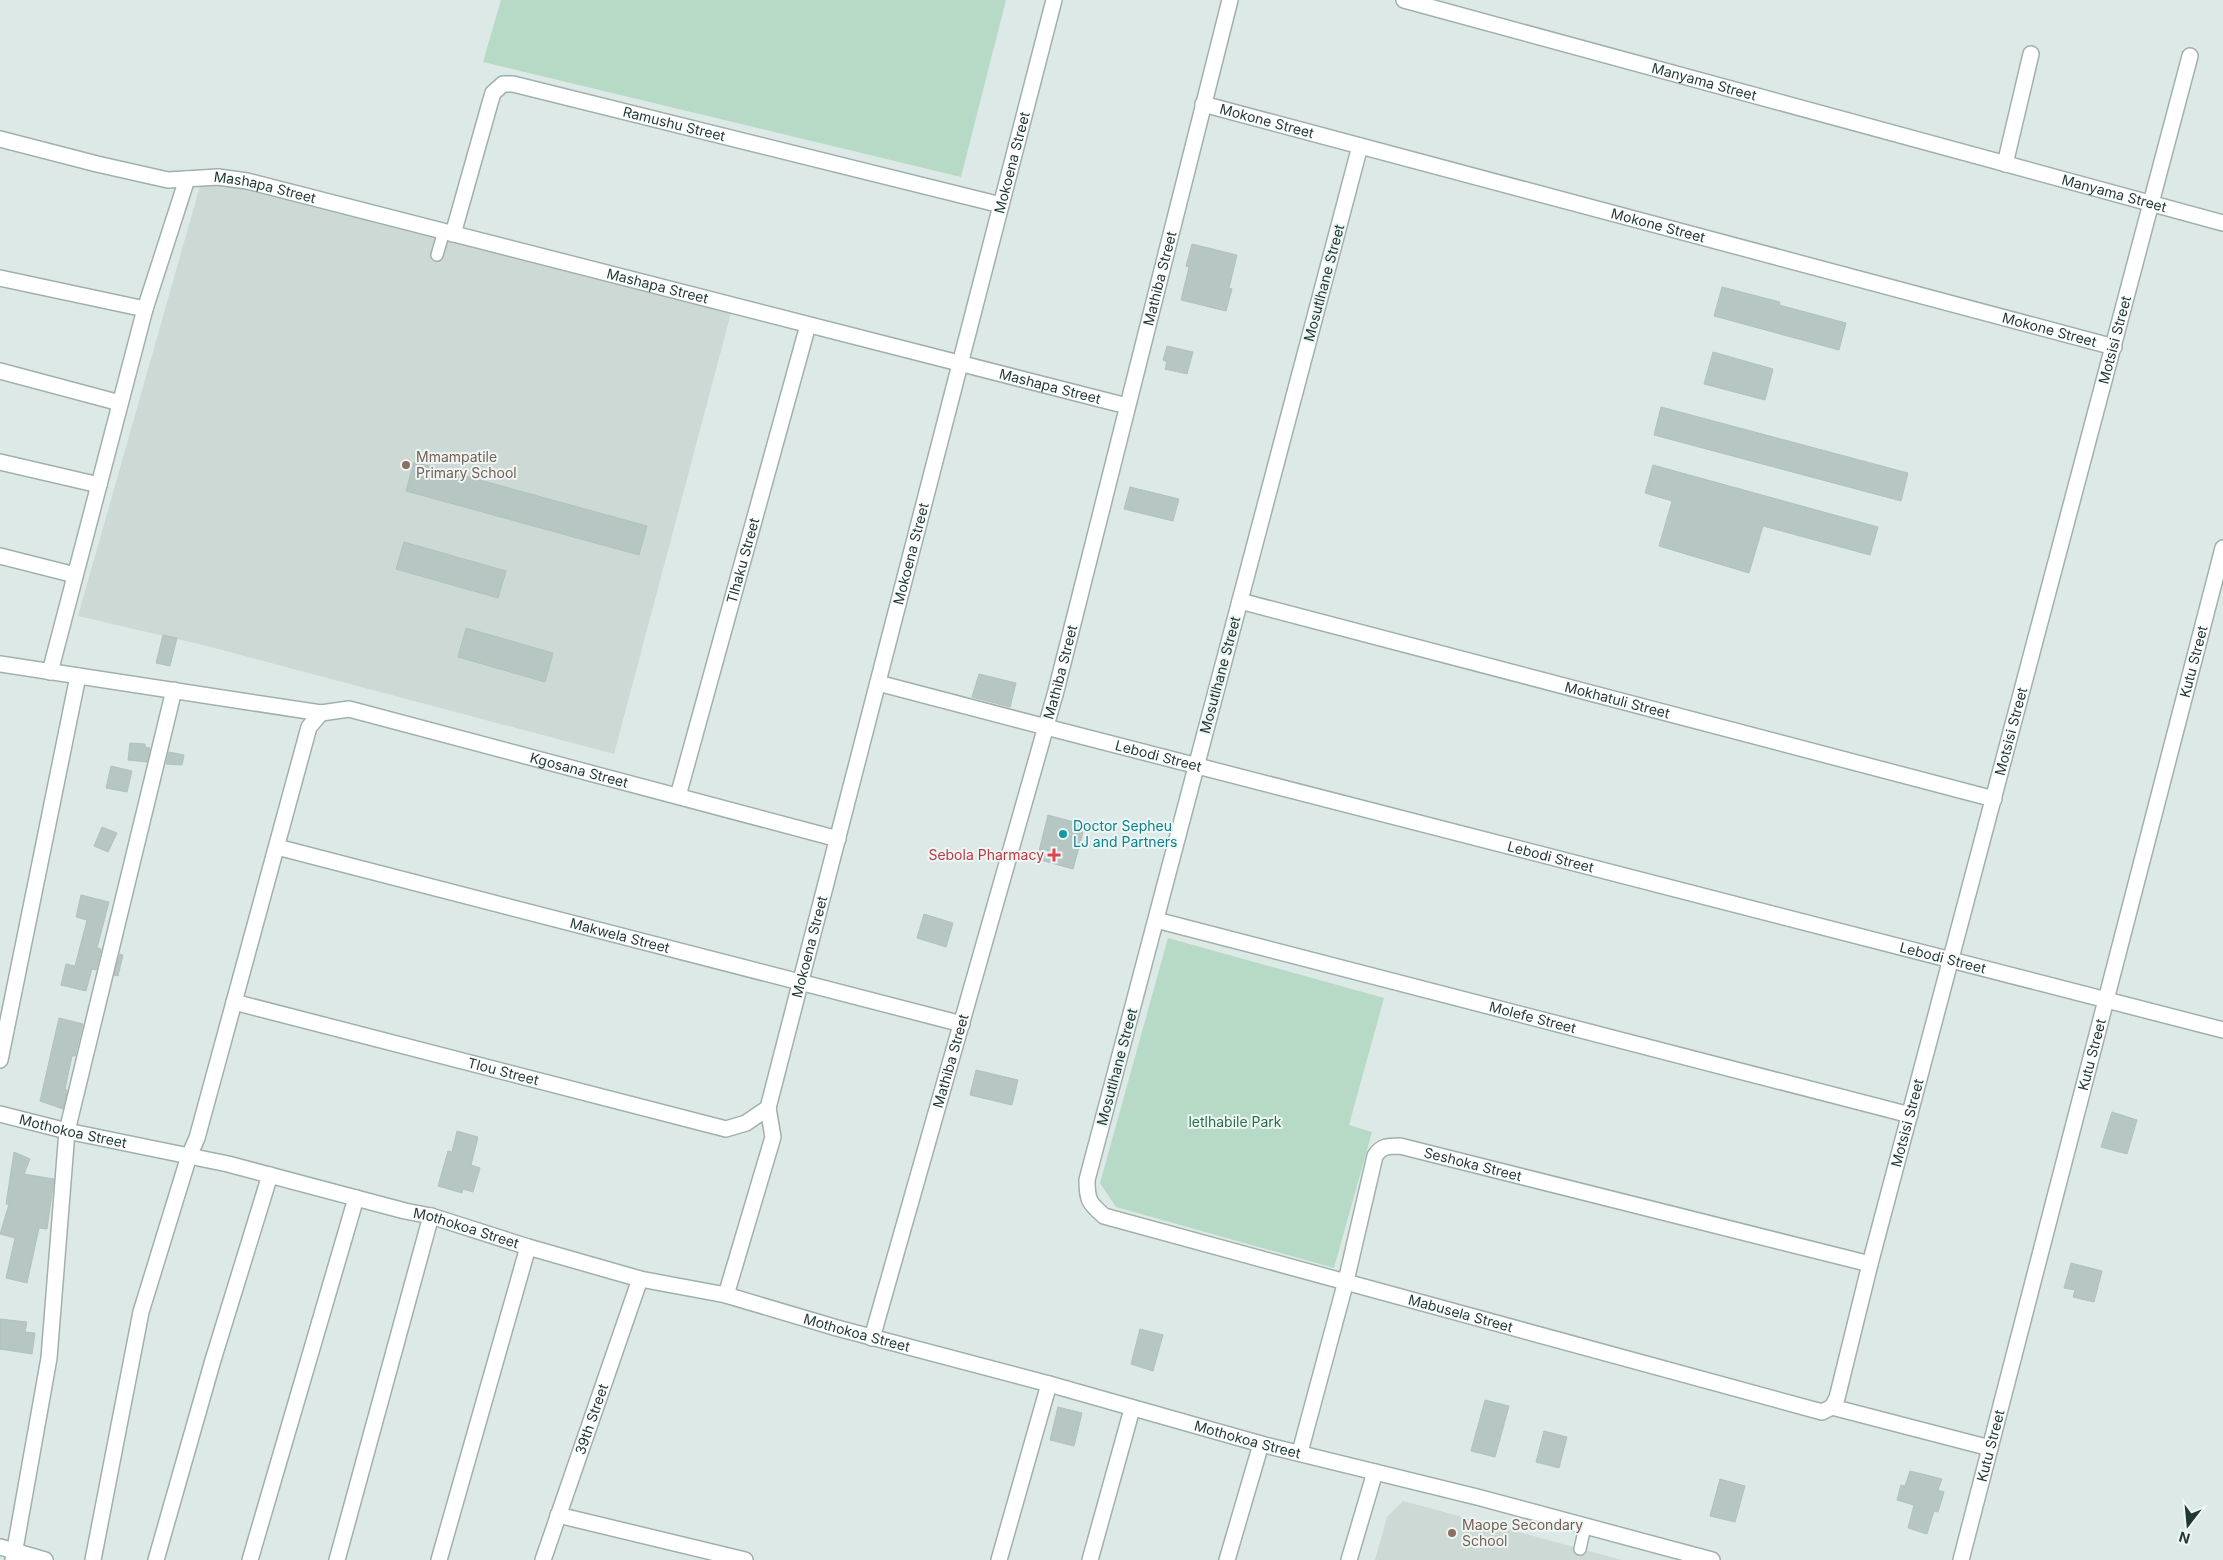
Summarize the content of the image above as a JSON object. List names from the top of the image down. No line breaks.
{"streets":{"street":["Manyama Street","Mokone Street","Ramushu Street","Mokoena Street","Mashapa Street","Mathiba Street","Mosutlhane Street","Motsisi Street","Tlhaku Street","Kutu Street","Mokhatuli Street","Lebodi Street","Kgosana Street","Makwela Street","Molefe Street","Tlou Street","Mothokoa Street","Seshoka Street","Mabusela Street","39th Street"]},"crossings":[["Manyama Street","Motsisi Street"],["Mokone Street","Mathiba Street"],["Mokone Street","Mosutlhane Street"],["Mokone Street","Motsisi Street"],["Ramushu Street","Mokoena Street"],["Ramushu Street","Mashapa Street"],["Mokoena Street","Mashapa Street"],["Mokoena Street","Lebodi Street"],["Mokoena Street","Kgosana Street"],["Mokoena Street","Makwela Street"],["Mokoena Street","Tlou Street"],["Mashapa Street","Mathiba Street"],["Mashapa Street","Tlhaku Street"],["Mathiba Street","Lebodi Street"],["Mathiba Street","Makwela Street"],["Mathiba Street","Mothokoa Street"],["Mosutlhane Street","Mokhatuli Street"],["Mosutlhane Street","Lebodi Street"],["Mosutlhane Street","Molefe Street"],["Mosutlhane Street","Mabusela Street"],["Motsisi Street","Mokhatuli Street"],["Motsisi Street","Lebodi Street"],["Motsisi Street","Molefe Street"],["Motsisi Street","Seshoka Street"],["Motsisi Street","Mabusela Street"],["Tlhaku Street","Kgosana Street"],["Kutu Street","Lebodi Street"],["Mothokoa Street","Seshoka Street"],["Mothokoa Street","39th Street"],["Seshoka Street","Mabusela Street"]],"parks":["letlhabile Park"],"places":{"other":["Mmampatile Primary School","Doctor Sepheu LJ and Partners","Maope Secondary School"],"health":["Sebola Pharmacy"]},"north":"bottom"}
